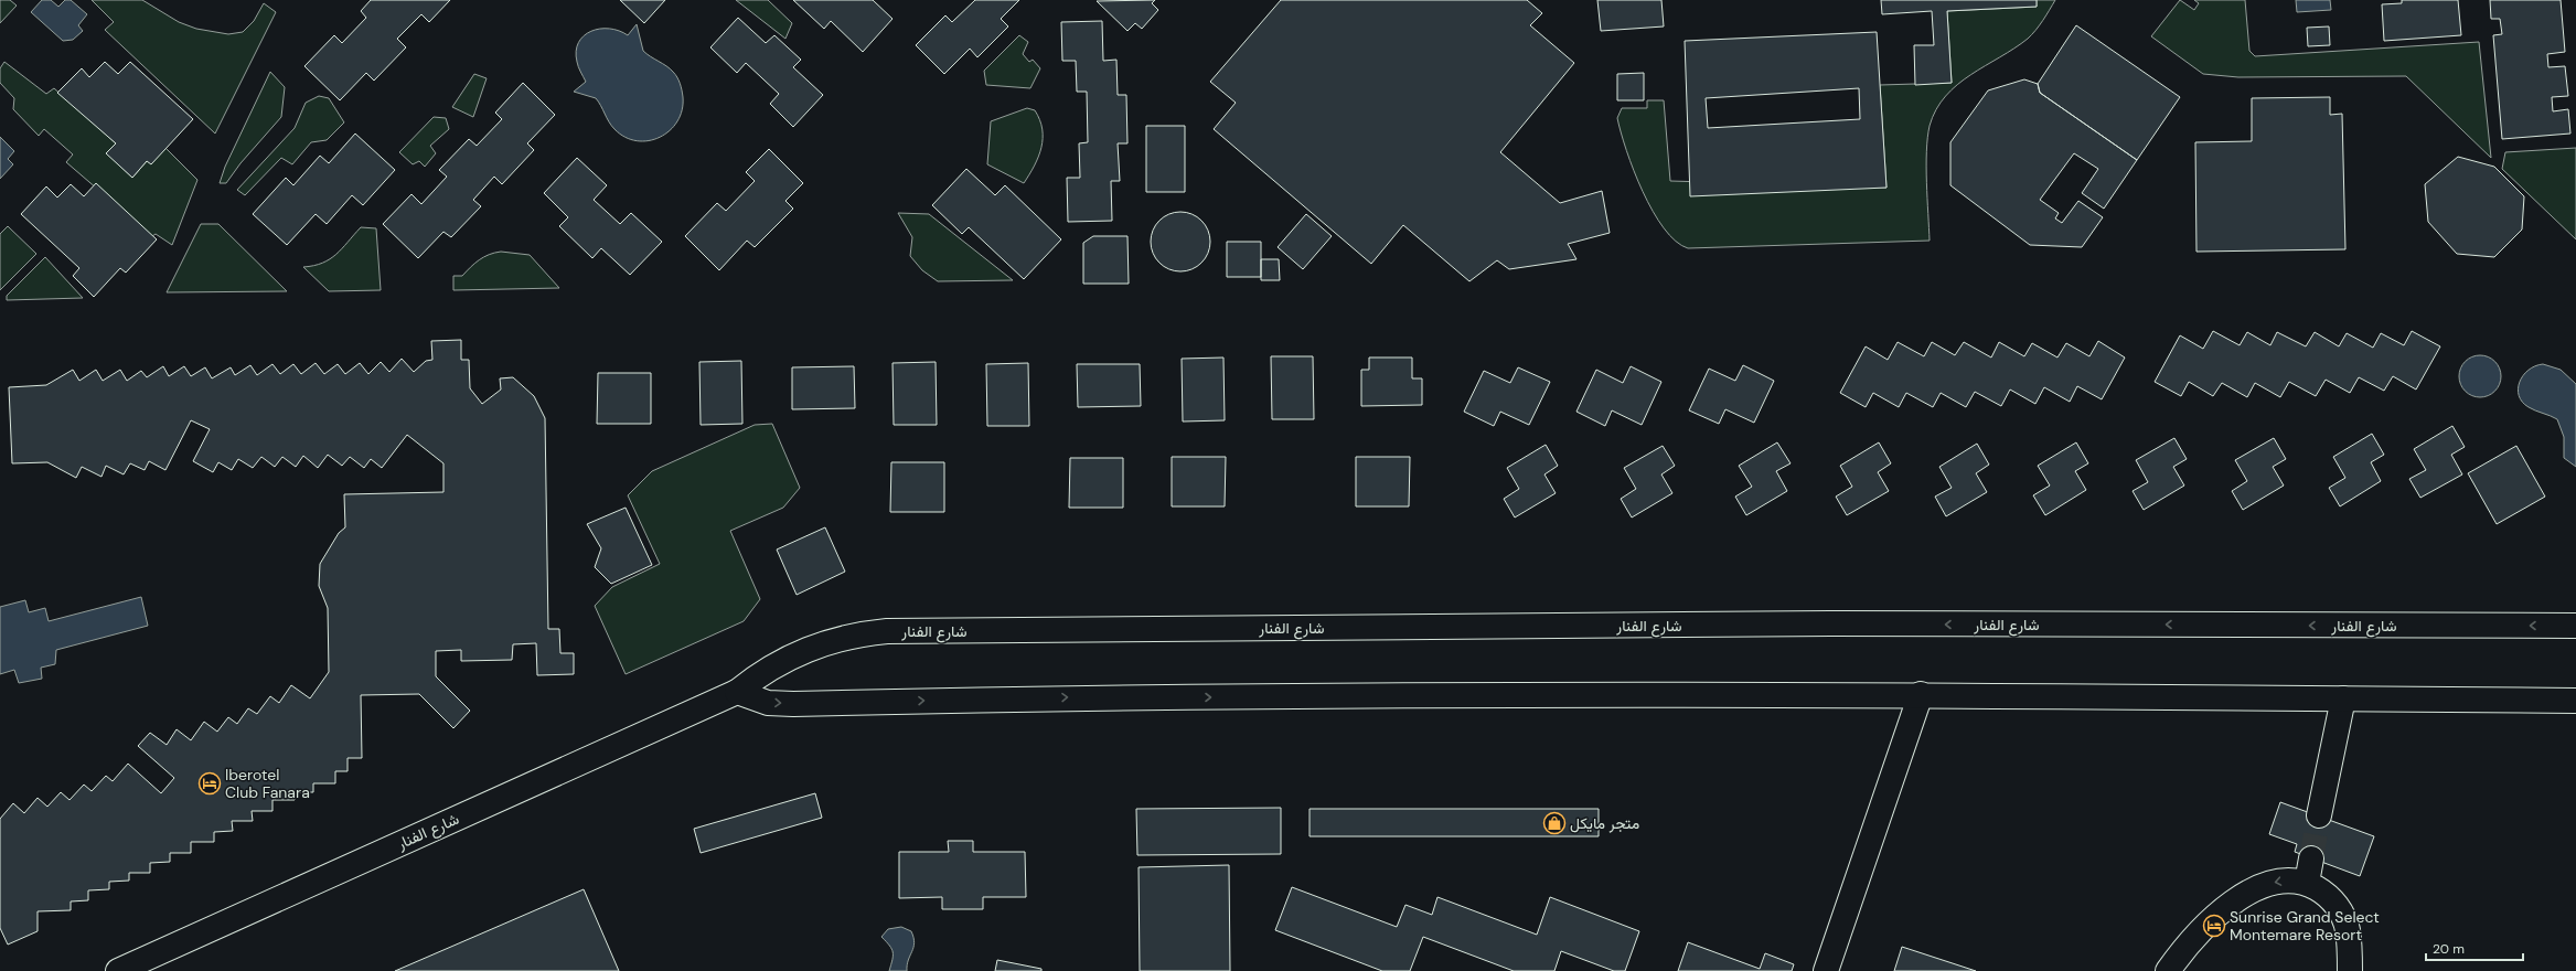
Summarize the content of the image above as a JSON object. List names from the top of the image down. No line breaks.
{"streets":{"main road":["شارع الفنار"]},"places":{"hotel":["Iberotel Club Fanara","Sunrise Grand Select Montemare Resort"],"shop":["متجر مايكل"]},"scale_bar":"20 m"}
